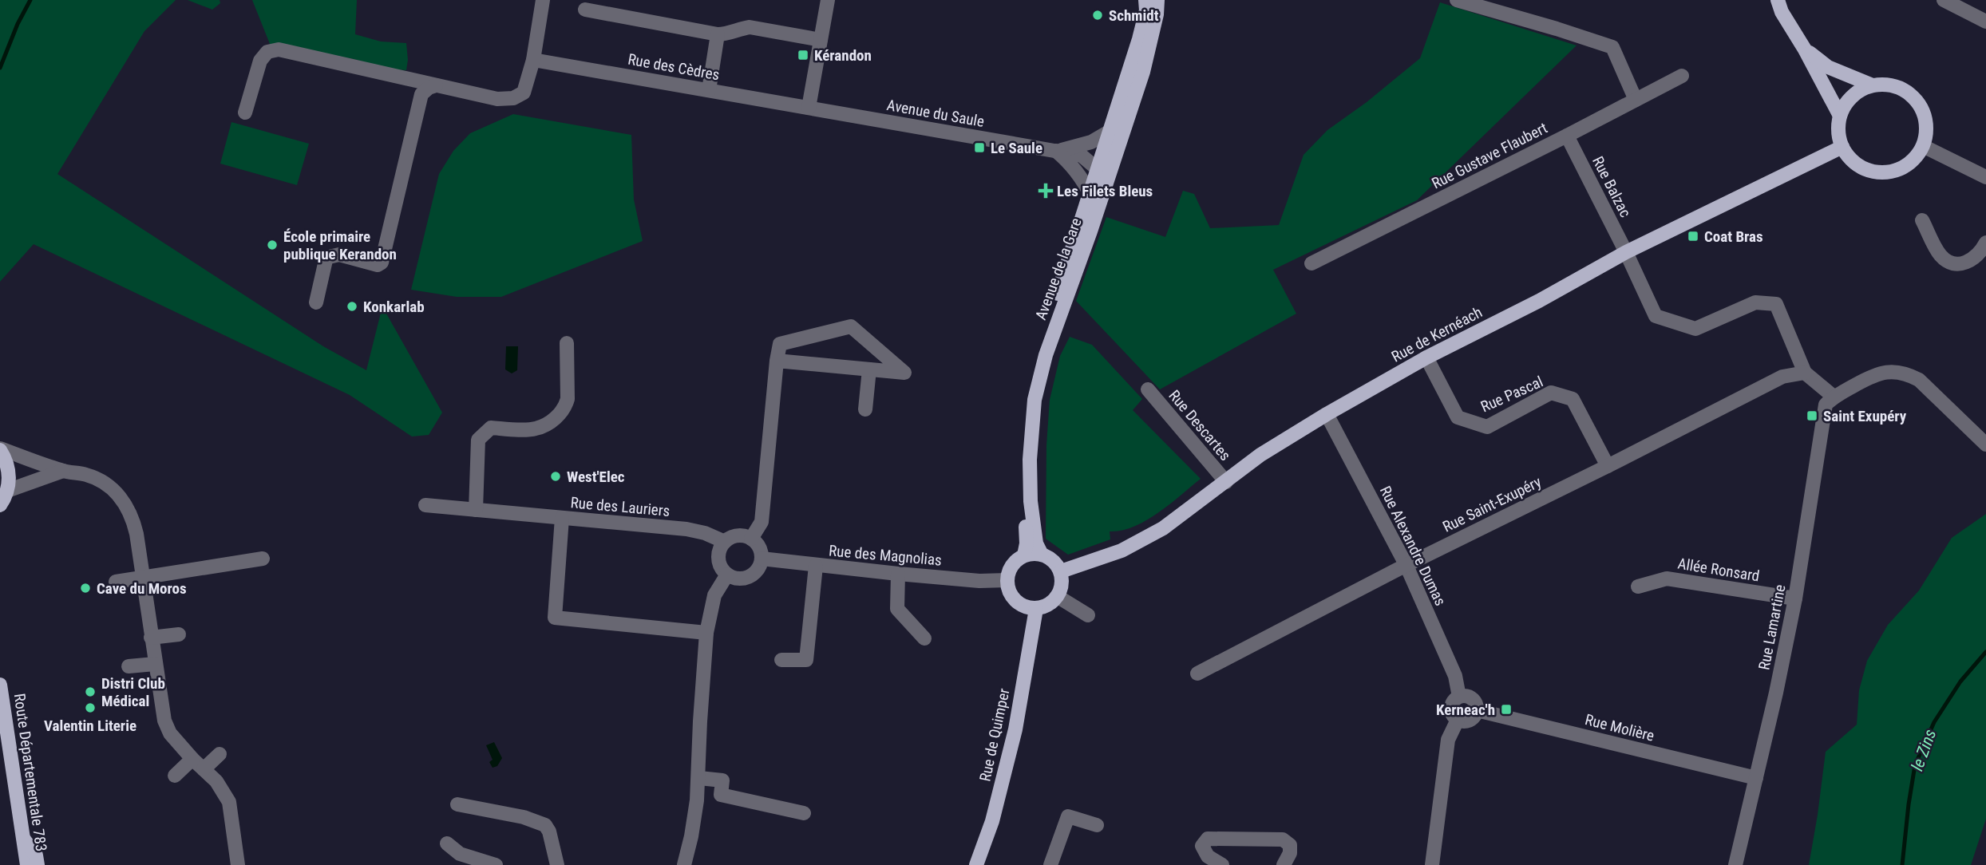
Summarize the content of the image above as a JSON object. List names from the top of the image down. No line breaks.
{"streets":{"main road":["Avenue de la Gare","Rue de Kernéach","Rue de Quimper","Route Départementale 783"],"street":["Rue des Cèdres","Avenue du Saule","Rue Gustave Flaubert","Rue Balzac","Rue Pascal","Rue Descartes","Rue Saint-Exupéry","Rue des Lauriers","Rue Alexandre Dumas","Rue des Magnolias","Allée Ronsard","Rue Lamartine","Rue Molière"]},"crossings":[["Rue des Cèdres","Avenue du Saule"],["Avenue du Saule","Avenue de la Gare"],["Rue Gustave Flaubert","Rue Balzac"],["Rue Balzac","Rue de Kernéach"],["Rue Balzac","Rue Saint-Exupéry"],["Avenue de la Gare","Rue de Kernéach"],["Avenue de la Gare","Rue des Magnolias"],["Avenue de la Gare","Rue de Quimper"],["Rue de Kernéach","Rue Pascal"],["Rue de Kernéach","Rue Descartes"],["Rue de Kernéach","Rue Alexandre Dumas"],["Rue de Kernéach","Rue des Magnolias"],["Rue de Kernéach","Rue de Quimper"],["Rue Pascal","Rue Saint-Exupéry"],["Rue Saint-Exupéry","Rue Alexandre Dumas"],["Rue des Lauriers","Rue des Magnolias"],["Rue Alexandre Dumas","Rue Molière"],["Rue des Magnolias","Rue de Quimper"],["Allée Ronsard","Rue Lamartine"],["Rue Lamartine","Rue Molière"]],"water":["le Zins"],"places":{"other":["Schmidt","École primaire publique Kerandon","Konkarlab","West'Elec","Cave du Moros","Distri Club Médical","Valentin Literie"],"transit":["Kérandon","Le Saule","Coat Bras","Saint Exupéry","Kerneac'h"],"health":["Les Filets Bleus"]}}
